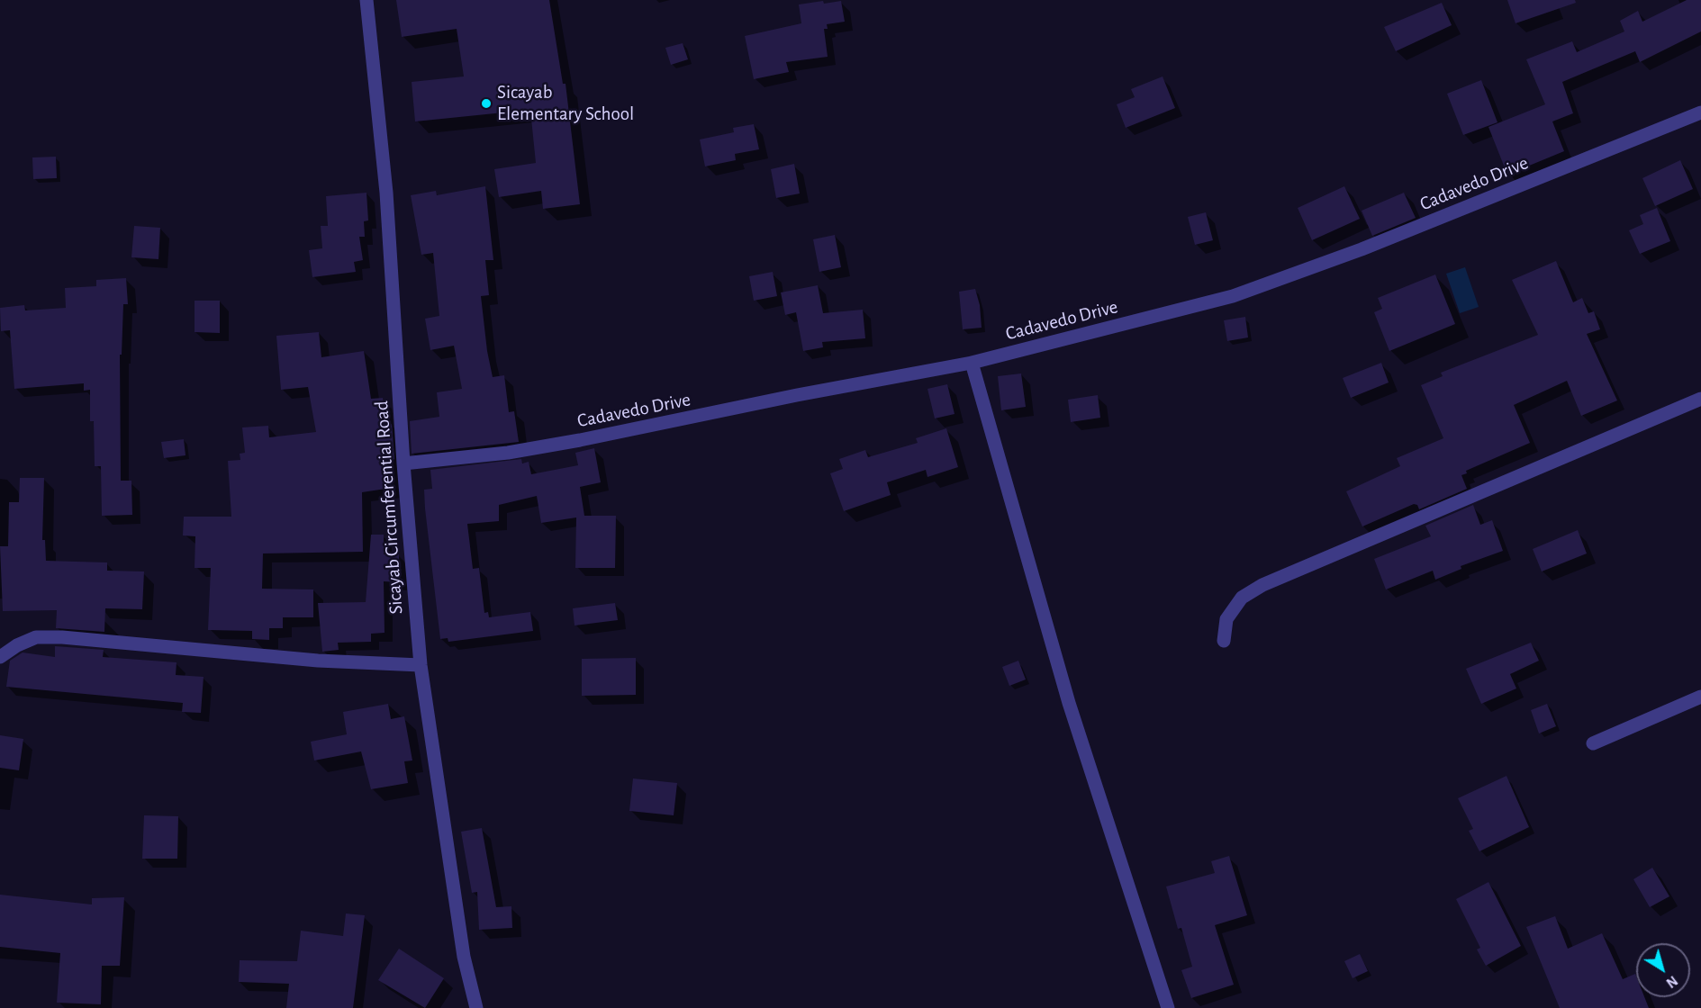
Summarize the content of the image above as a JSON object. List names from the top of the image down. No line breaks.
{"streets":{"street":["Cadavedo Drive","Sicayab Circumferential Road"]},"crossings":[["Cadavedo Drive","Sicayab Circumferential Road"]],"places":["Sicayab Elementary School"],"north":"bottom right"}
